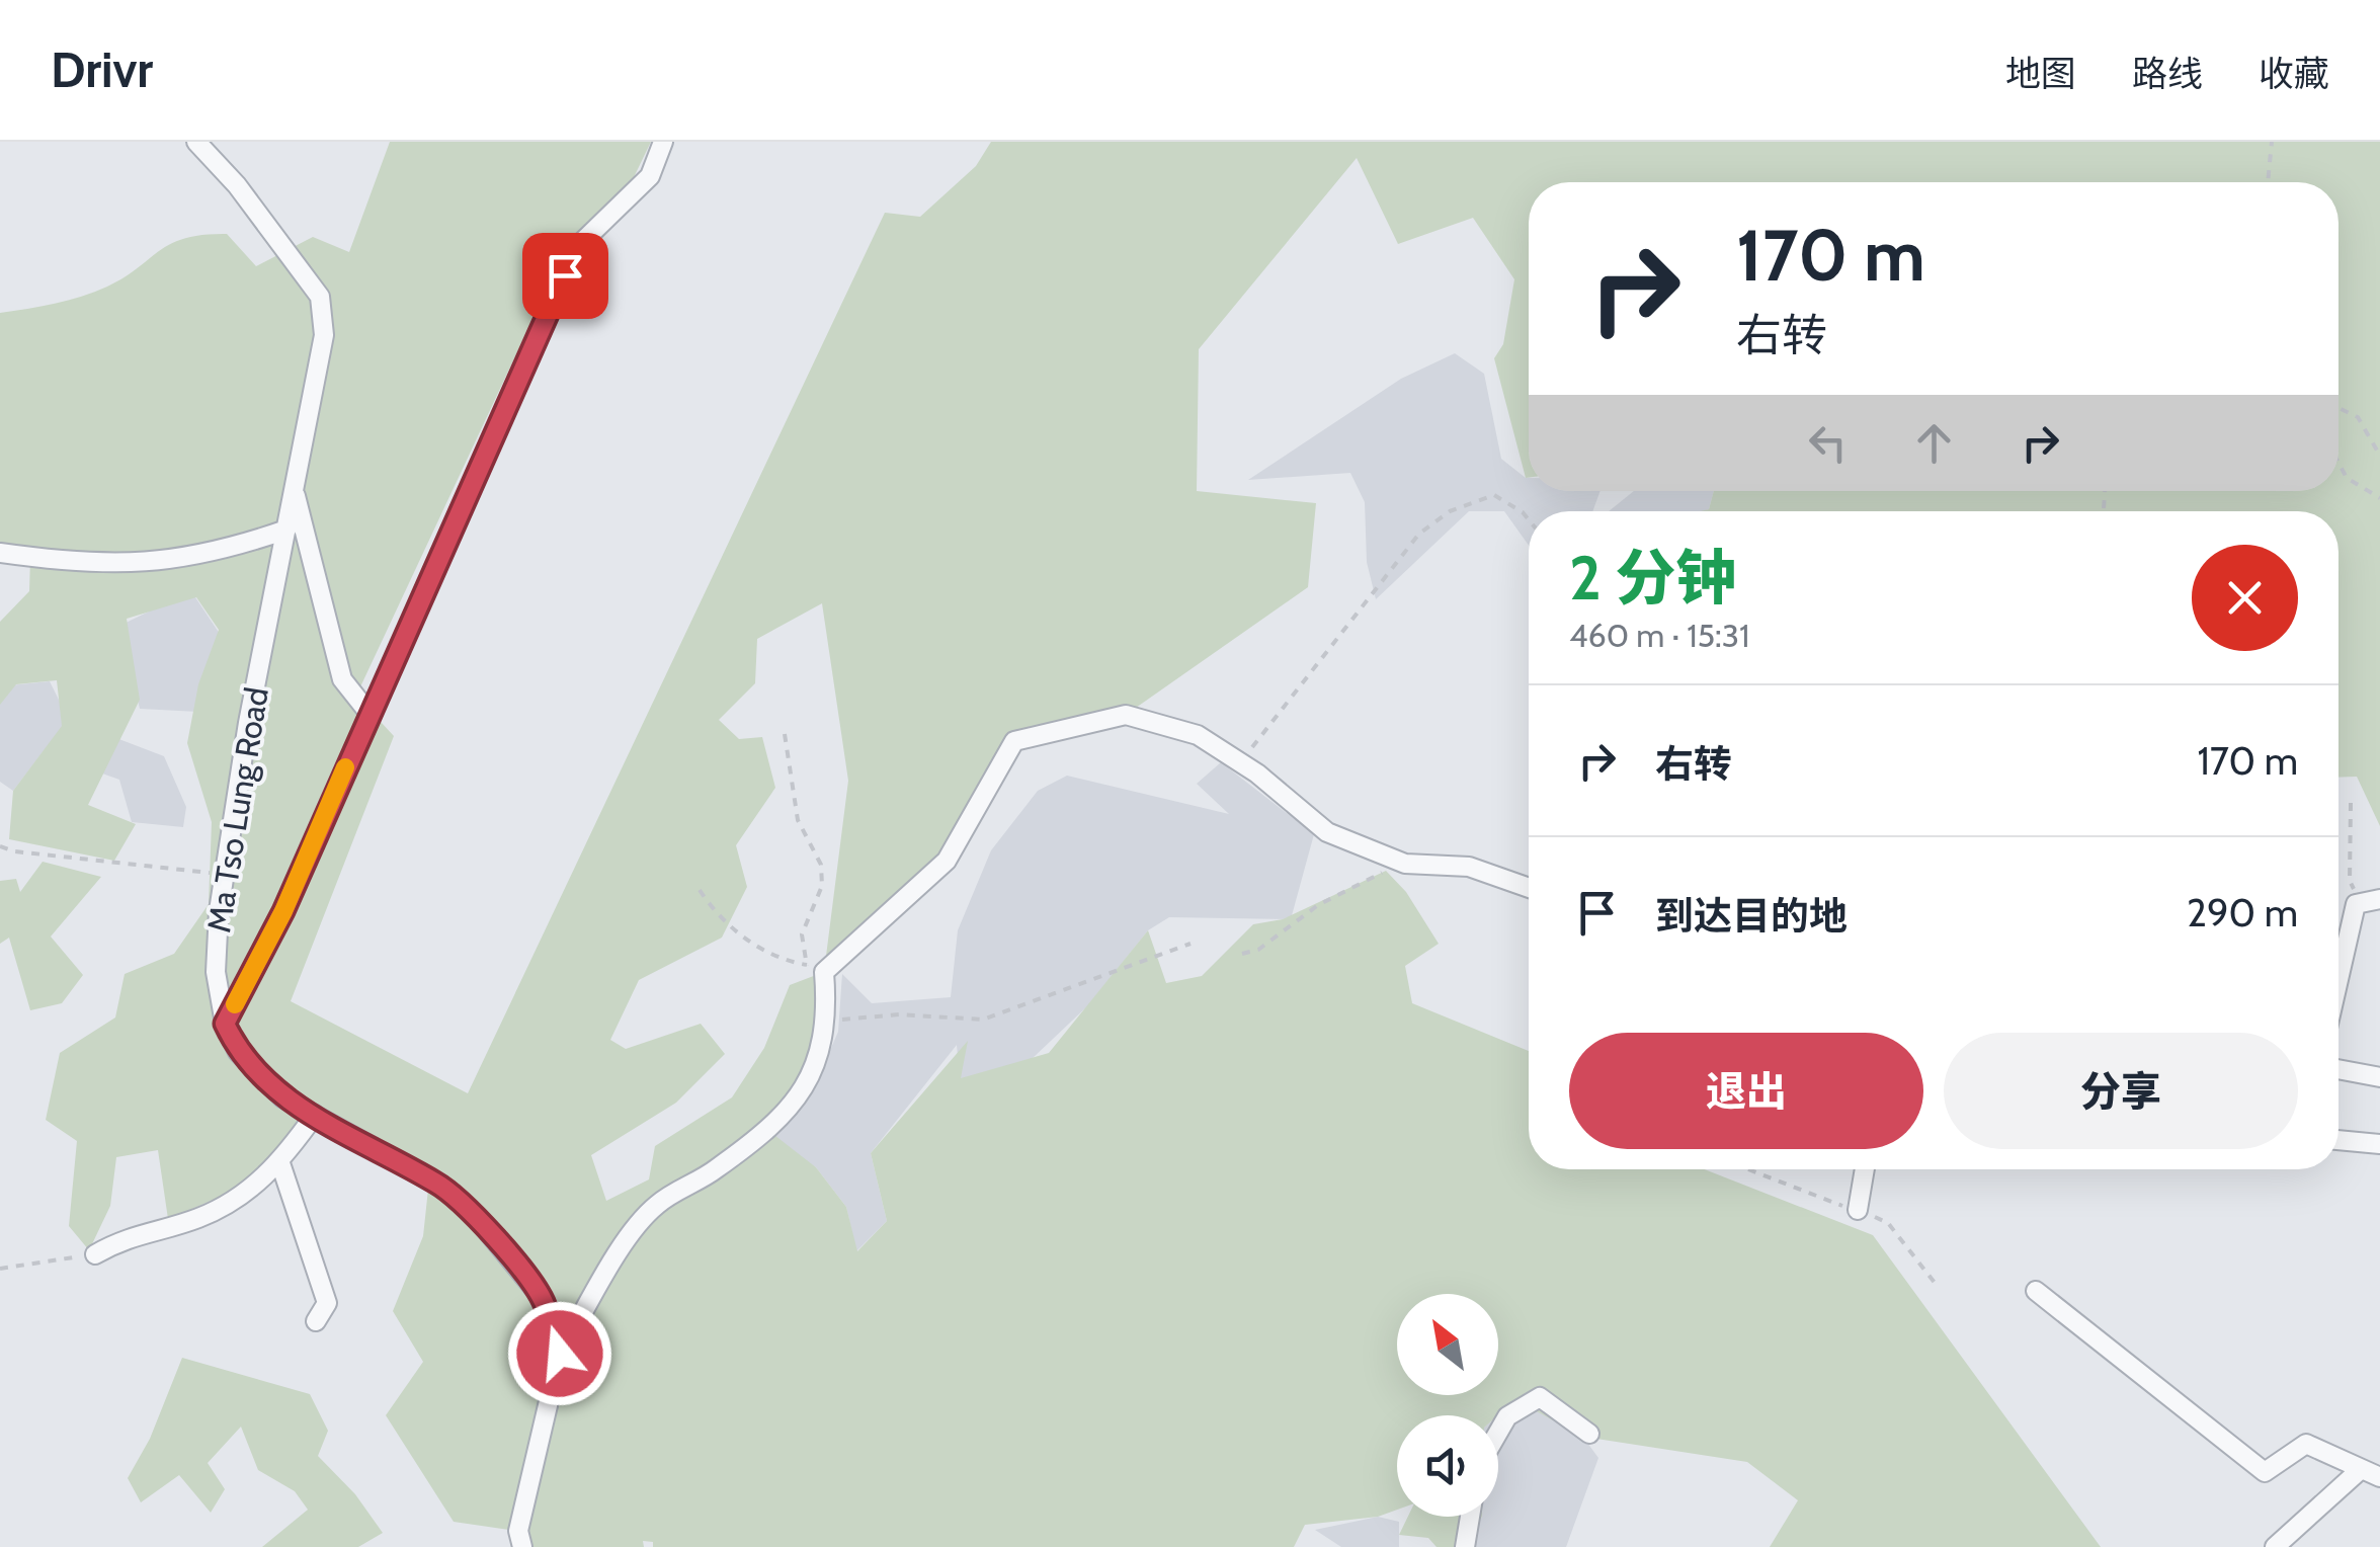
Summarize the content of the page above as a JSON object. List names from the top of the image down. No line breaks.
{"streets":{"street":["Ma Tso Lung Road"]},"north":"top left","page":{"header":"Drivr","nav":["地图","路线","收藏"],"turn":["170 m","右转"],"heading":["2 分钟","460 m · 15:31"],"list":[{"name":"右转","value":"170 m"},{"name":"到达目的地","value":"290 m"}],"buttons":["退出","分享"]}}
